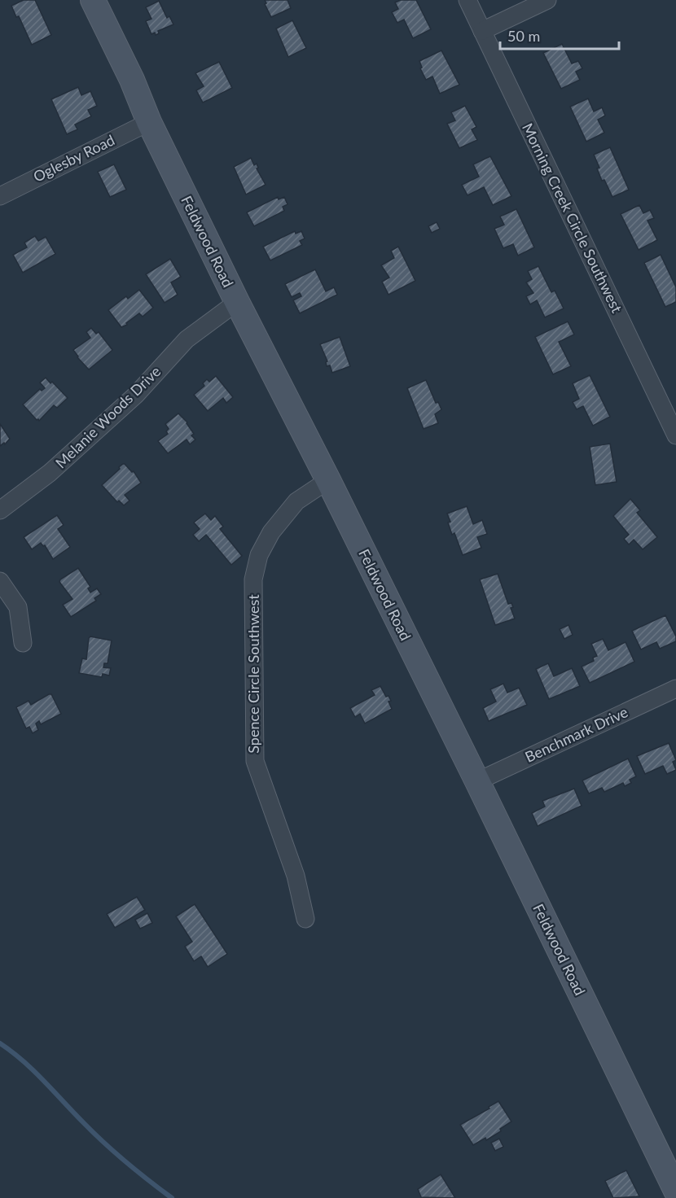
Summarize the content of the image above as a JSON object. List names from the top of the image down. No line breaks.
{"streets":{"street":["Oglesby Road","Morning Creek Circle Southwest","Feldwood Road","Melanie Woods Drive","Spence Circle Southwest","Benchmark Drive"]},"crossings":[["Oglesby Road","Feldwood Road"],["Feldwood Road","Melanie Woods Drive"],["Feldwood Road","Spence Circle Southwest"],["Feldwood Road","Benchmark Drive"]],"scale_bar":"50 m"}
